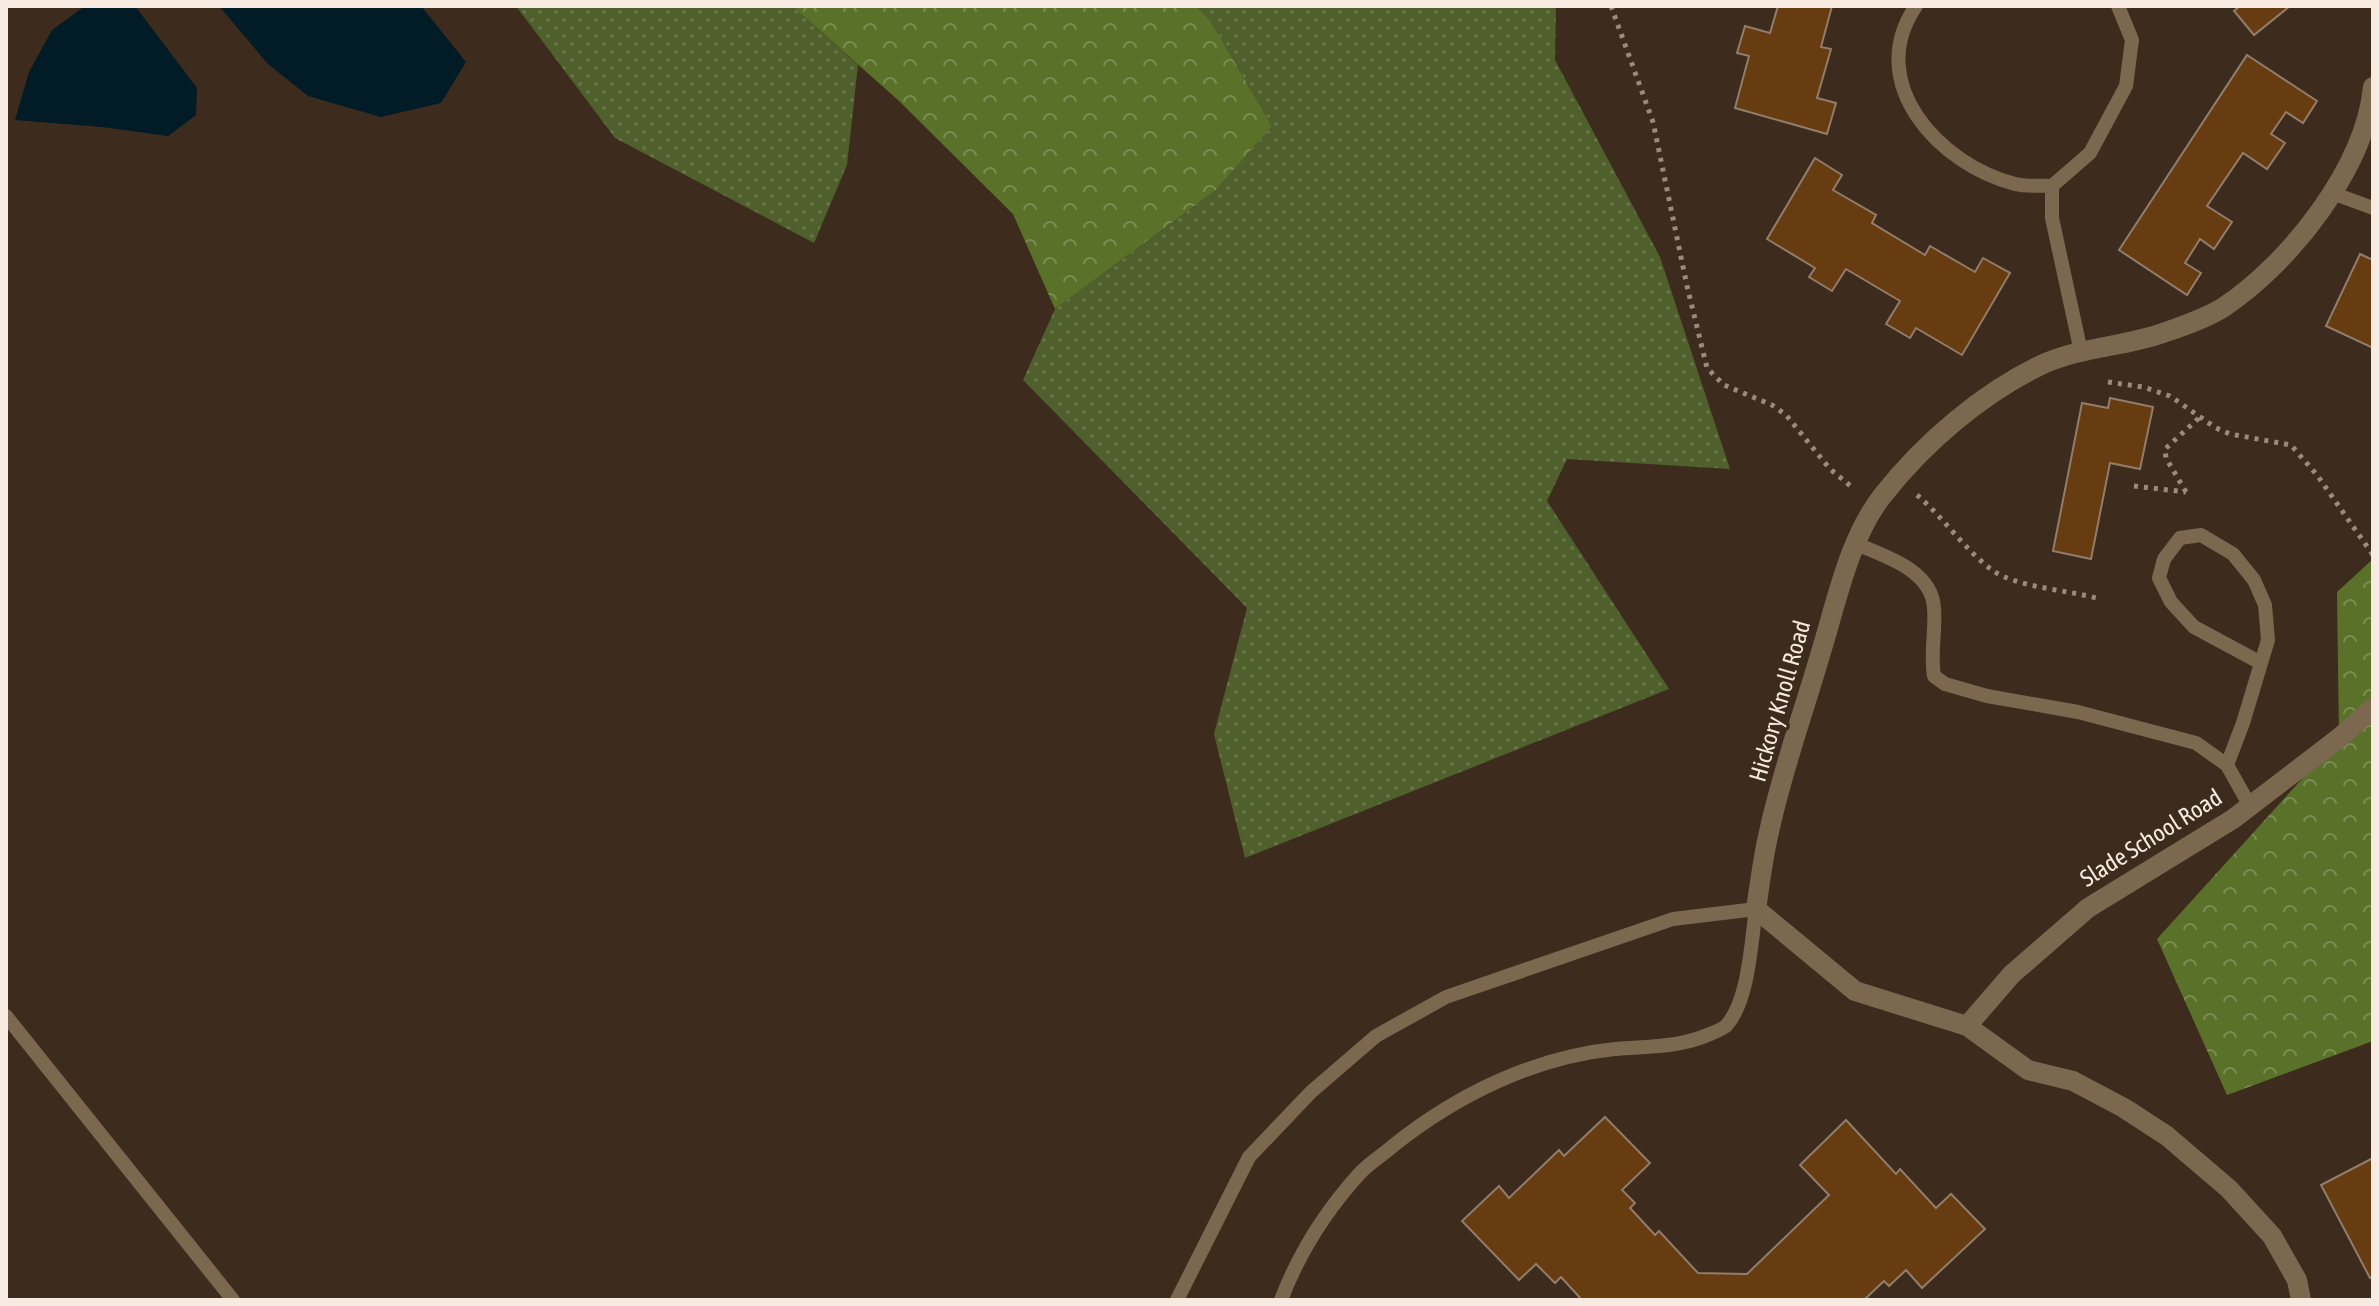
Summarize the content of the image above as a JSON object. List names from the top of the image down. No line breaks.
{"streets":{"street":["Hickory Knoll Road","Slade School Road"]}}
